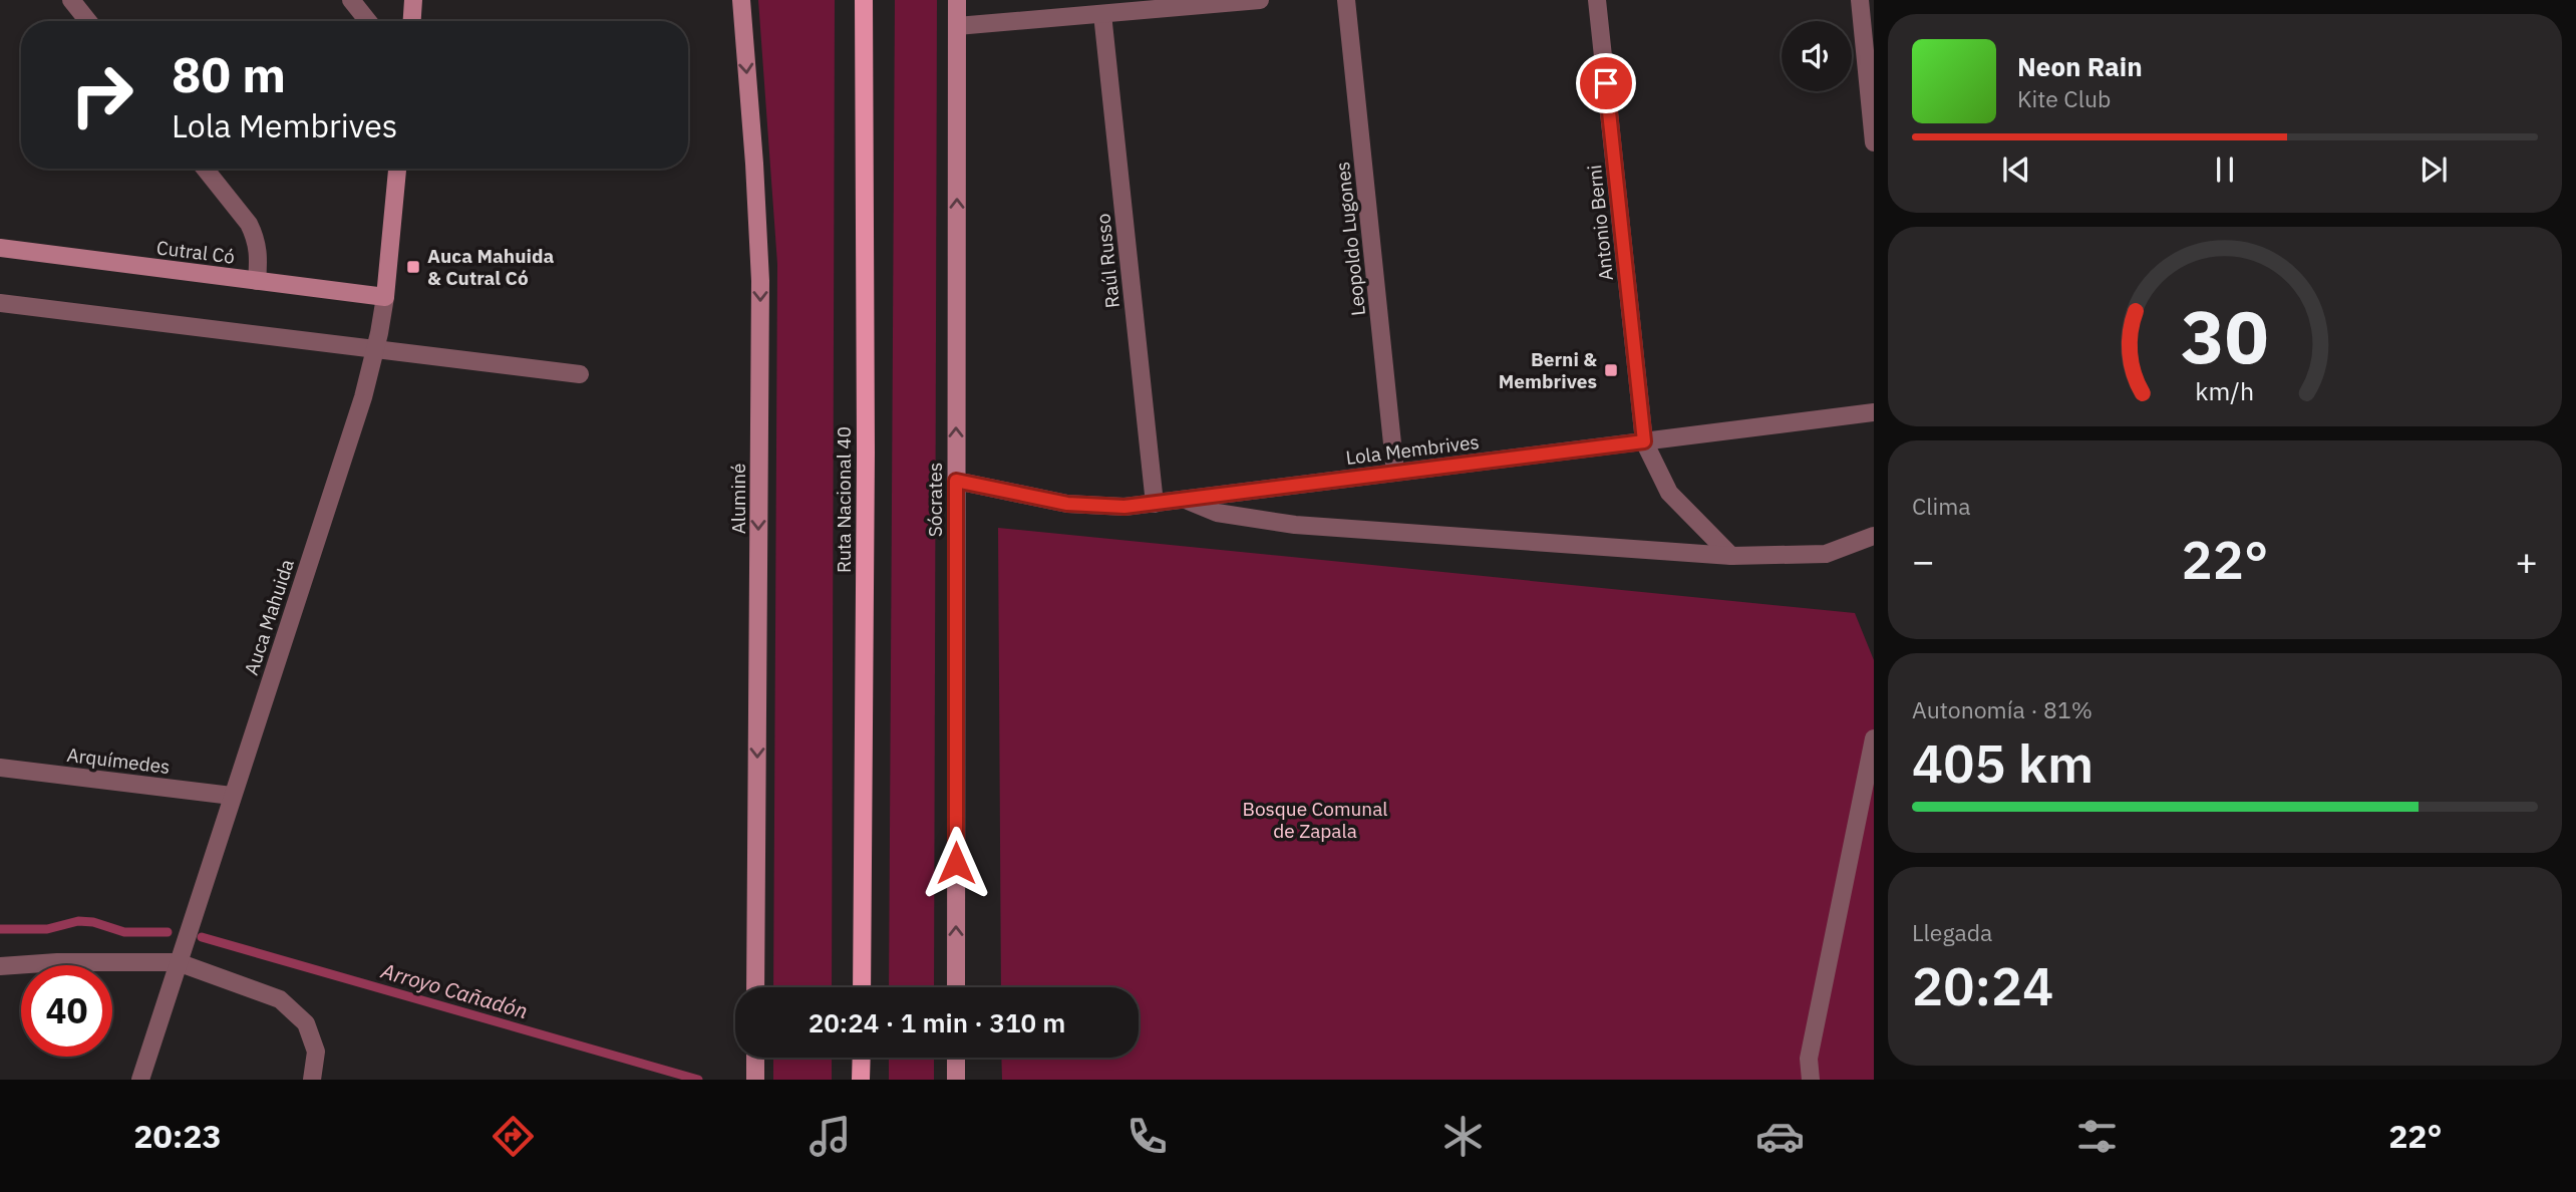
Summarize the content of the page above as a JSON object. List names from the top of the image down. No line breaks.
{"streets":{"main road":["Ruta Nacional 40"],"street":["Antonio Berni","Leopoldo Lugones","Cutral Có","Raúl Russo","Lola Membrives","Aluminé","Sócrates","Auca Mahuida","Arquímedes"]},"crossings":[["Antonio Berni","Lola Membrives"],["Leopoldo Lugones","Lola Membrives"],["Cutral Có","Auca Mahuida"],["Raúl Russo","Lola Membrives"],["Lola Membrives","Sócrates"],["Auca Mahuida","Arquímedes"]],"one_way":["Aluminé","Sócrates"],"water":["Arroyo Cañadón"],"parks":["Bosque Comunal de Zapala"],"places":{"transit":["Auca Mahuida & Cutral Có","Berni & Membrives"]},"page":{"turn":["80 m","Lola Membrives"],"song":["Neon Rain","Kite Club"],"tile":["Clima",["Autonomía · 81%","405 km"],["Llegada","20:24"]],"heat":["−","22°","+"],"limit":"40","trip":"20:24 · 1 min · 310 m","tabs":["20:23","22°"],"gauge":["30","km/h"]}}
